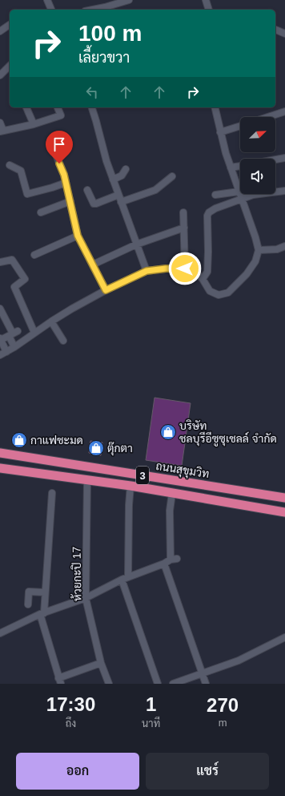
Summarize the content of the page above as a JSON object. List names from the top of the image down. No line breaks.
{"streets":{"highway":["ถนนสุขุมวิท","3"],"street":["ห้วยกะปิ 17"]},"crossings":[["3","ห้วยกะปิ 17"]],"places":{"shop":["บริษัท ชลบุรีอีซูซุเชลล์ จำกัด","กาแฟชะมด","ตุ๊กตา"]},"north":"top right","page":{"turn":["100 m","เลี้ยวขวา"],"eta":["17:30","ถึง","1","นาที","270","m"],"buttons":["ออก","แชร์"]}}
